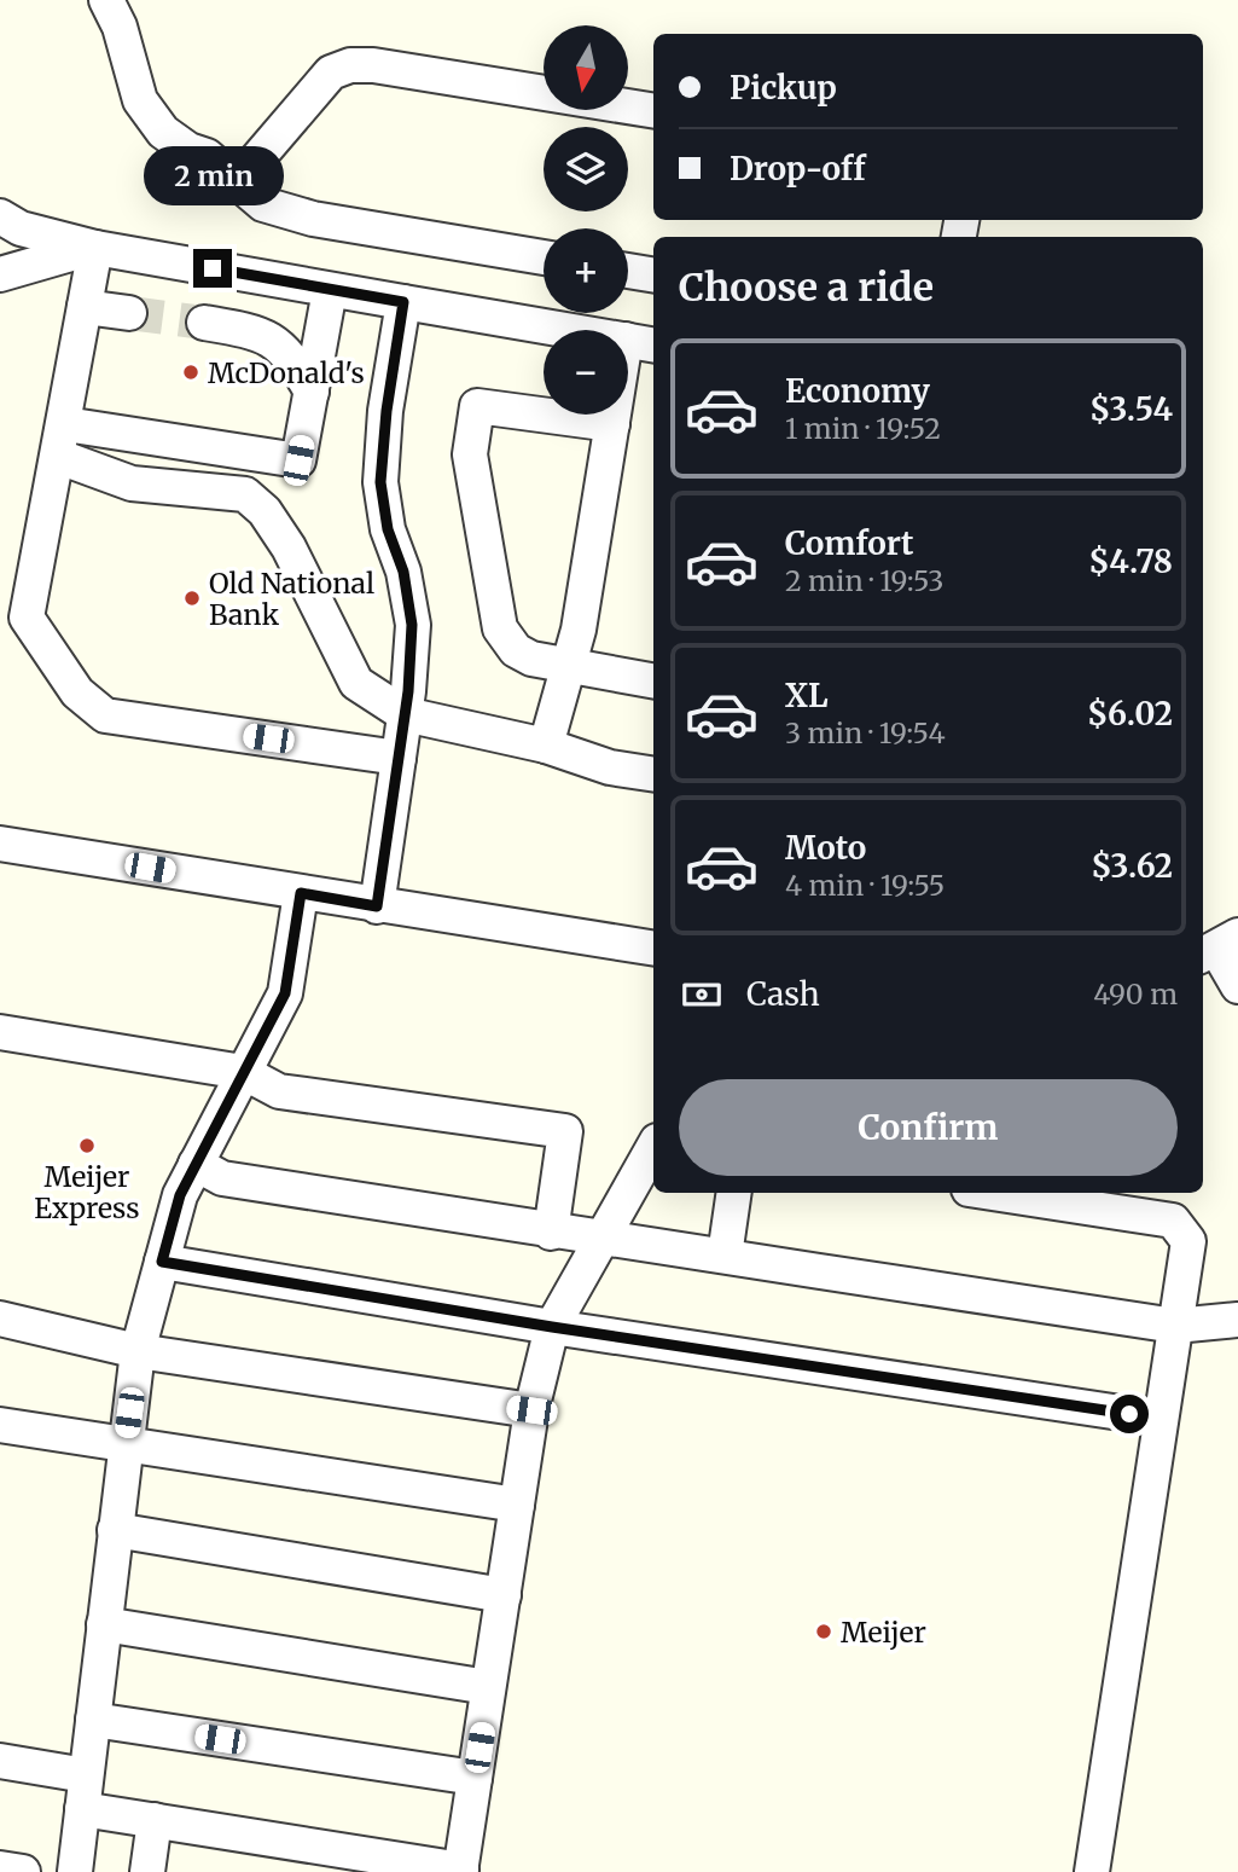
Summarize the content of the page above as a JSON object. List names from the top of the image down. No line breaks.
{"places":["McDonald's","Old National Bank","Meijer Express","Meijer"],"north":"bottom","page":{"map_buttons":["+","−"],"banner":["Pickup","Drop-off"],"bubble":"2 min","heading":"Choose a ride","list":[{"name":"Economy","note":"1 min · 19:52","value":"$3.54"},{"name":"Comfort","note":"2 min · 19:53","value":"$4.78"},{"name":"XL","note":"3 min · 19:54","value":"$6.02"},{"name":"Moto","note":"4 min · 19:55","value":"$3.62"}],"pay":["Cash","490 m"],"buttons":"Confirm"}}
